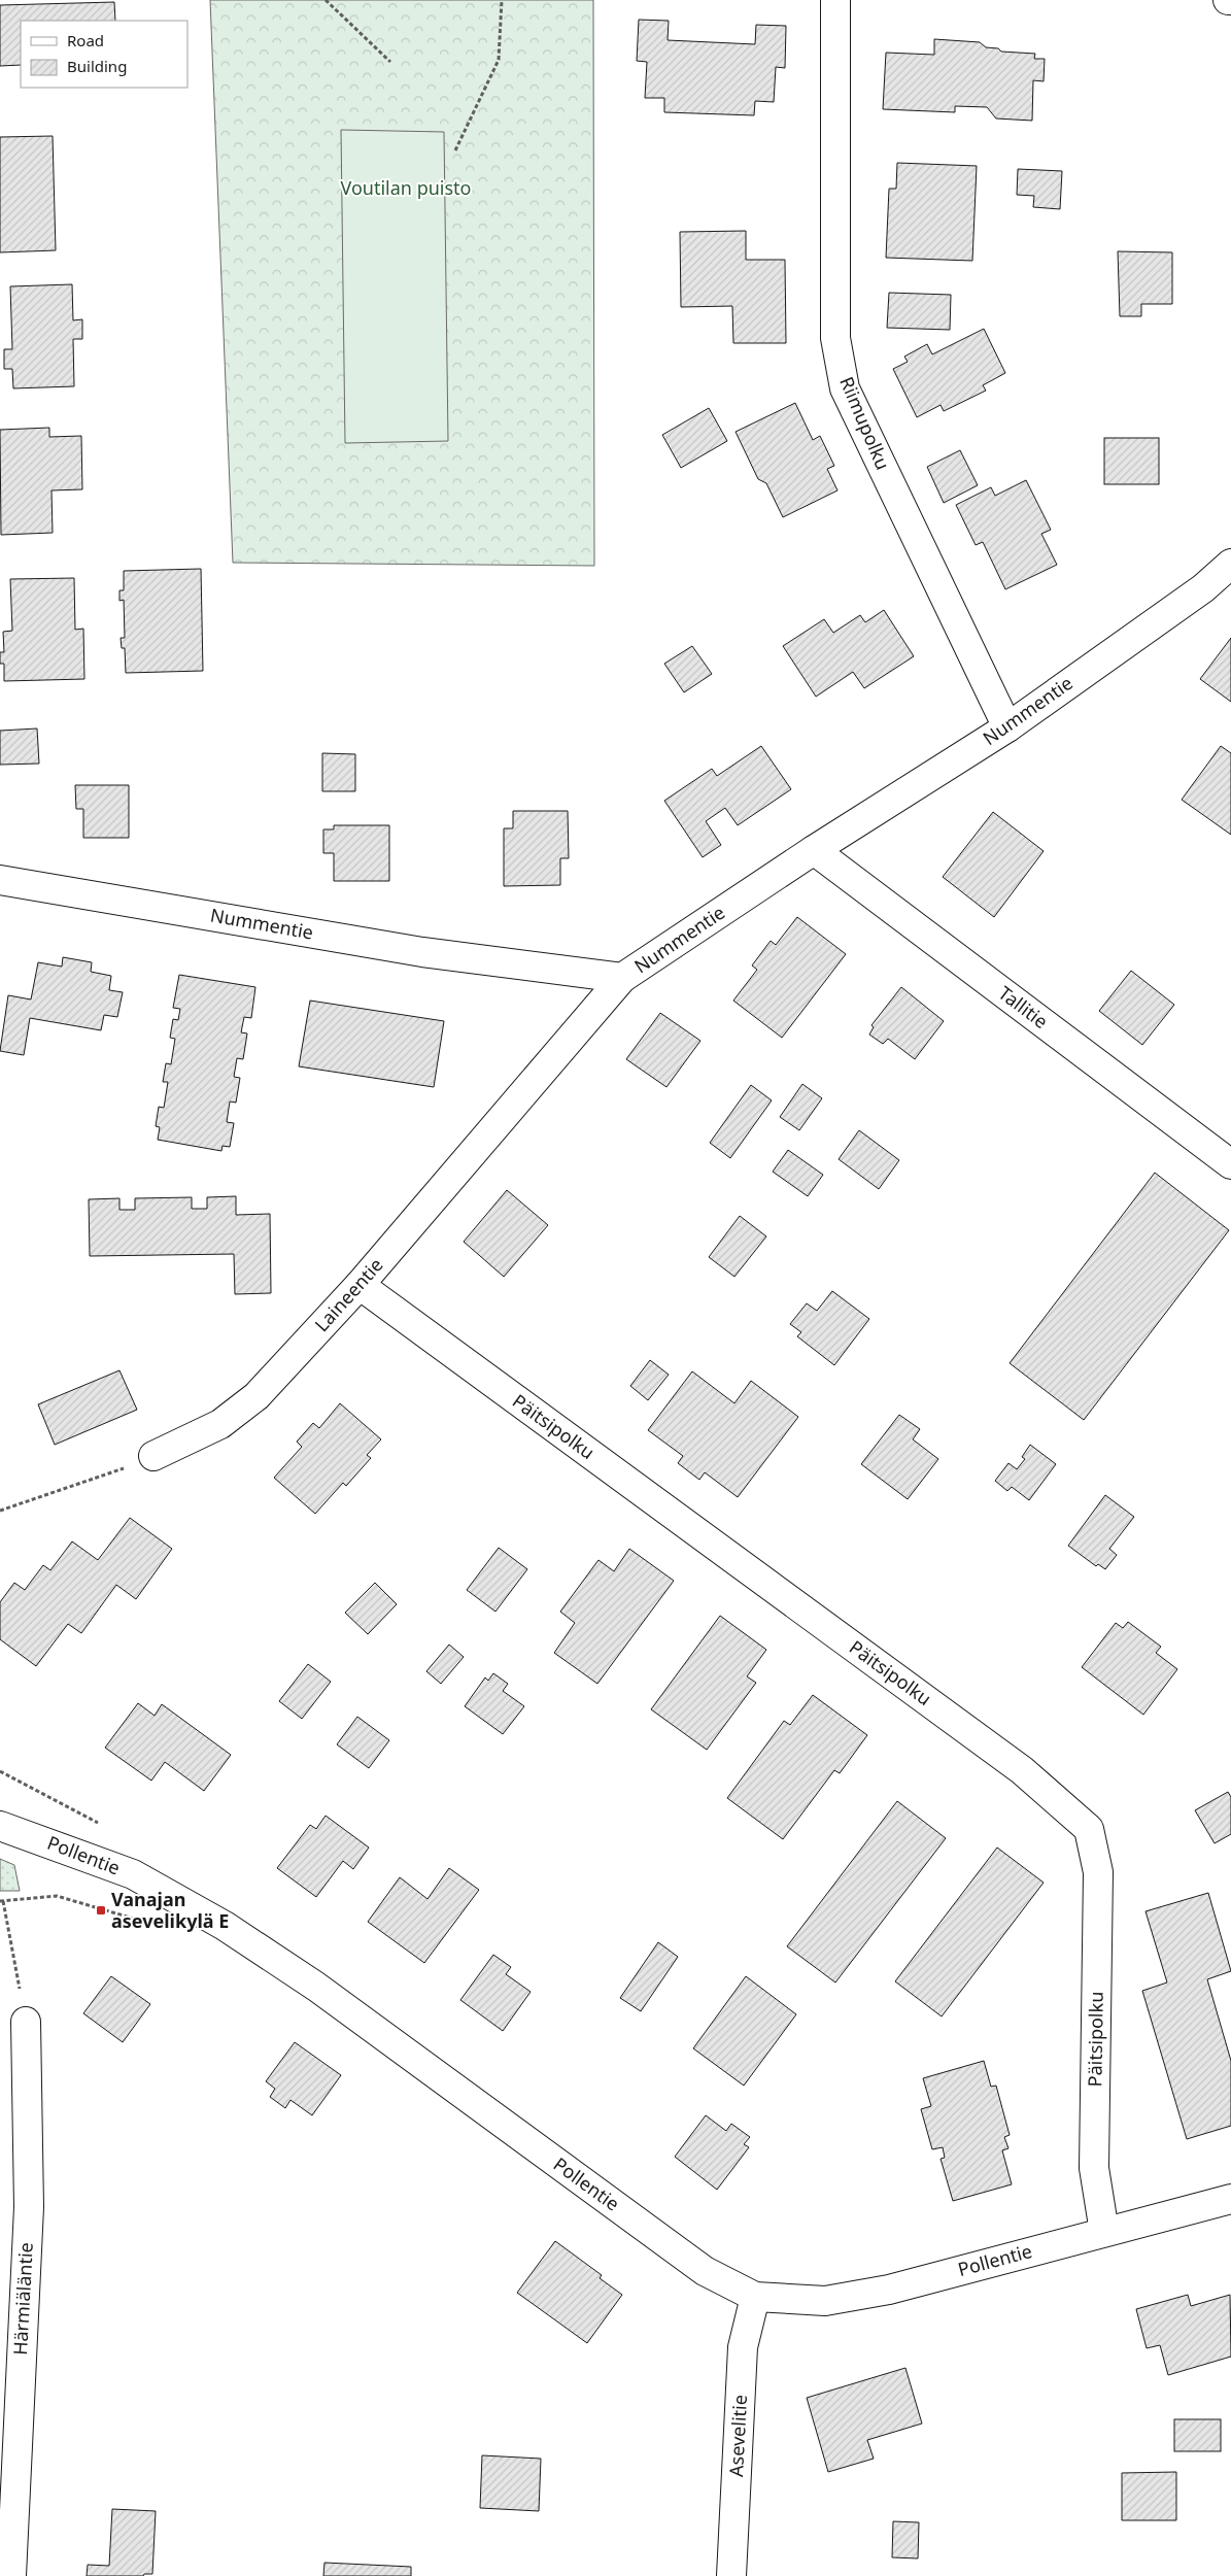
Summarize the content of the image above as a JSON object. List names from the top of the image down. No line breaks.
{"streets":{"street":["Riimupolku","Nummentie","Tallitie","Laineentie","Päitsipolku","Pollentie","Härmiäläntie","Asevelitie"]},"crossings":[["Riimupolku","Nummentie"],["Nummentie","Tallitie"],["Nummentie","Laineentie"],["Laineentie","Päitsipolku"],["Päitsipolku","Pollentie"],["Pollentie","Asevelitie"]],"parks":["Voutilan puisto"],"places":{"transit":["Vanajan asevelikylä E"]},"legend":["Road","Building"]}
